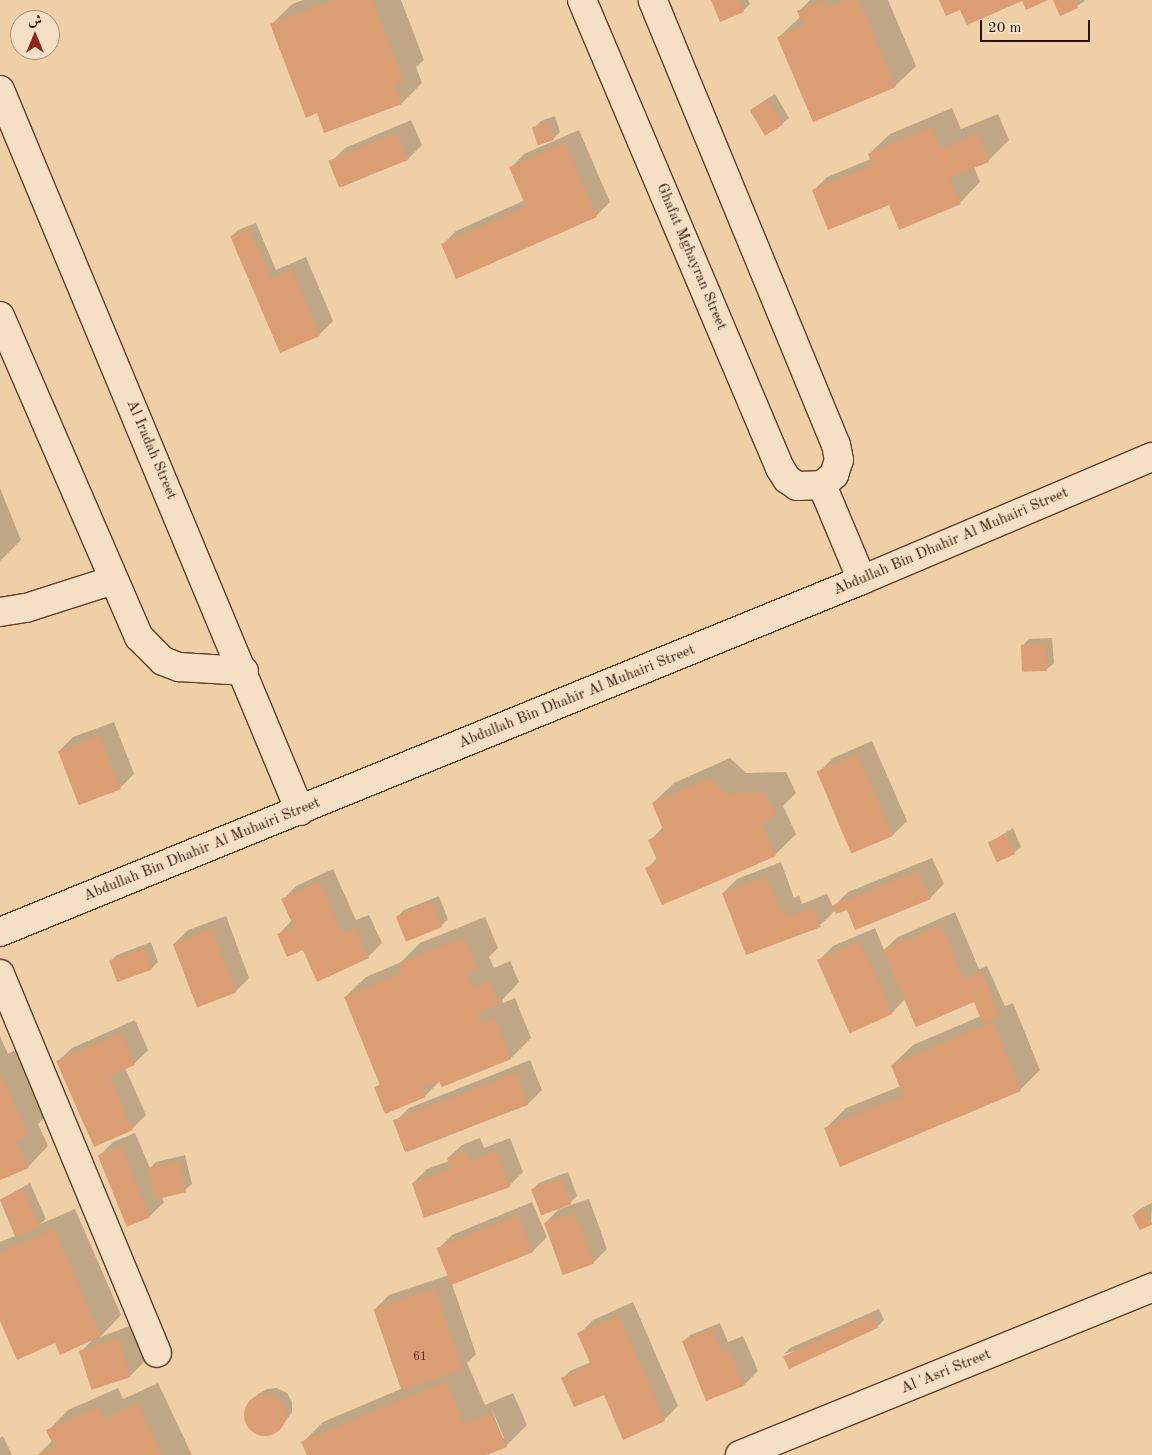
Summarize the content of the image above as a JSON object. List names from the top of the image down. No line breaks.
{"streets":{"street":["Ghafat Mghayran Street","Al Iradah Street","Abdullah Bin Dhahir Al Muhairi Street","Al 'Asri Street"]},"crossings":[["Al Iradah Street","Abdullah Bin Dhahir Al Muhairi Street"]],"house_numbers":["61"],"scale_bar":"20 m","north":"top"}
